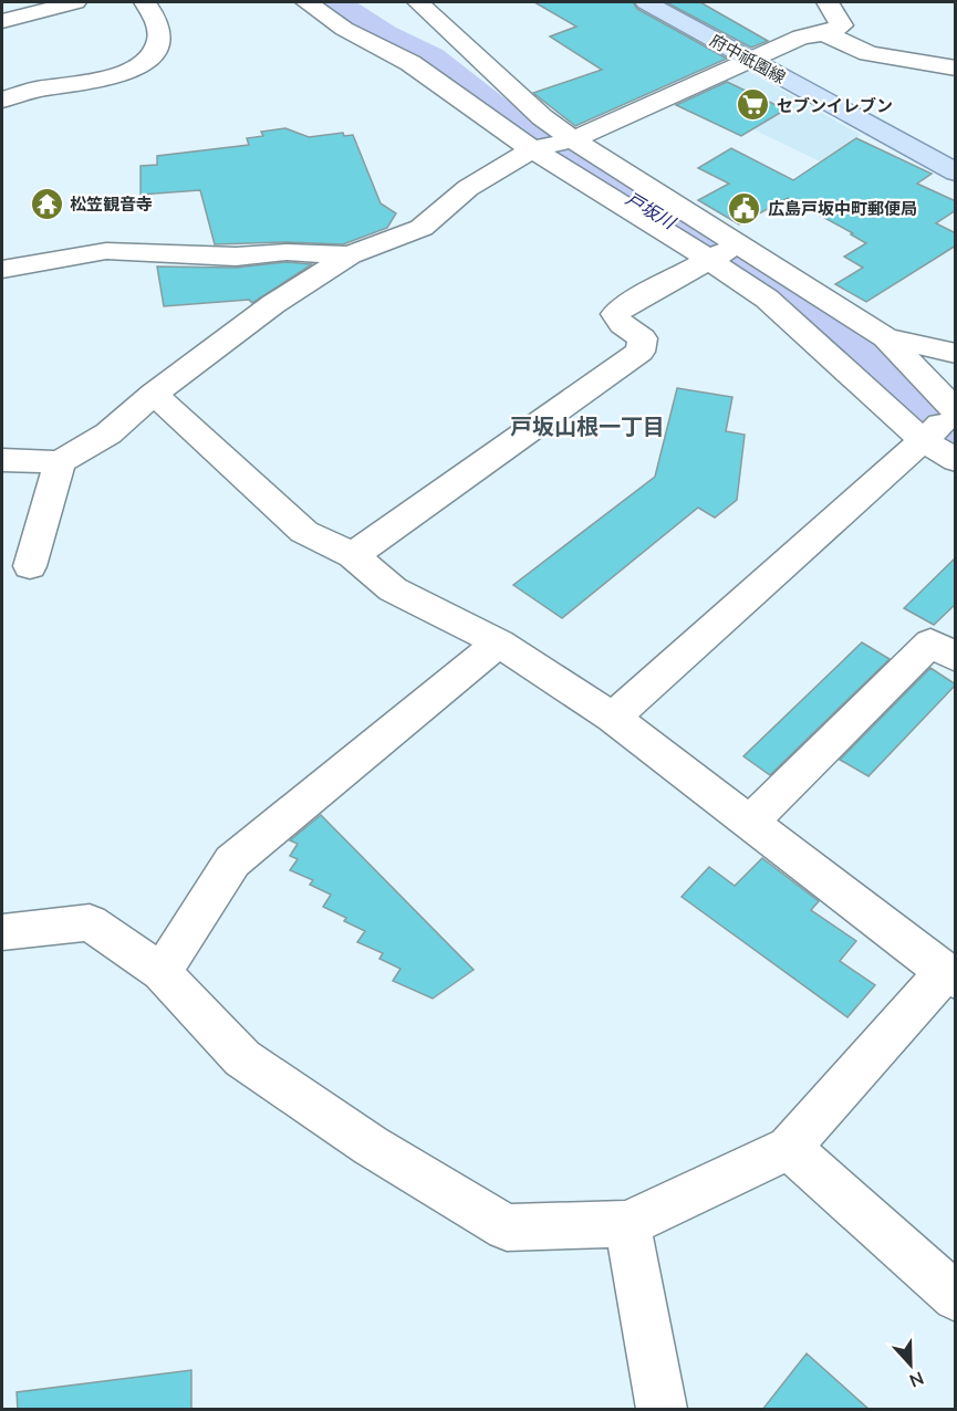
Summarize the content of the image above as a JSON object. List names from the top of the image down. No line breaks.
{"streets":{"main road":["府中祇園線"]},"districts":["戸坂山根一丁目"],"water":["戸坂川"],"places":{"supermarket":["セブンイレブン"],"temple":["松笠観音寺"],"public building":["広島戸坂中町郵便局"]},"north":"bottom"}
